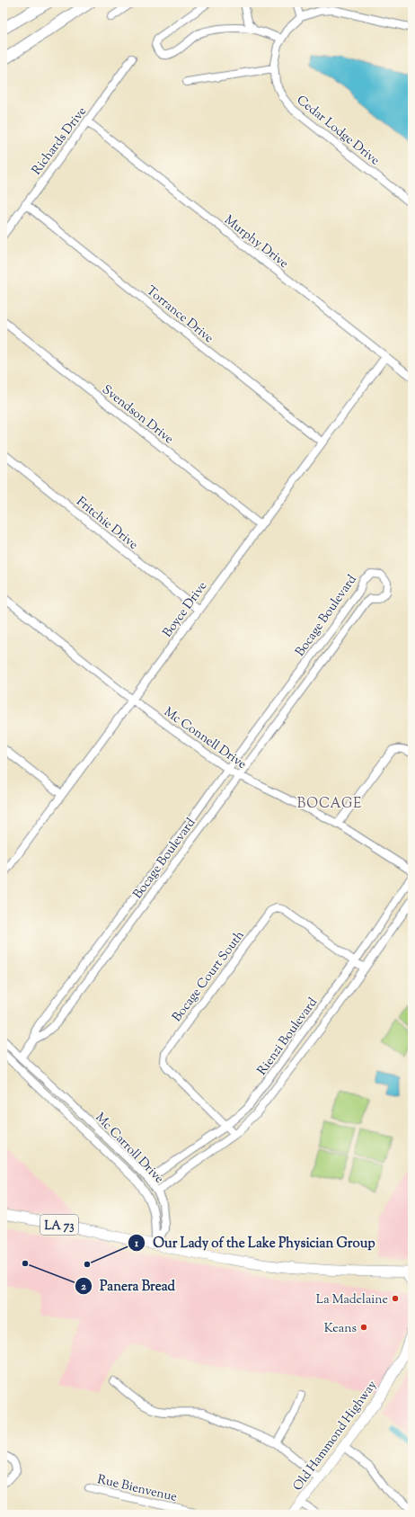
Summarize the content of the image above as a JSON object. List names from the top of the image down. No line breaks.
{"streets":{"main road":["LA 73","Old Hammond Highway"],"street":["Cedar Lodge Drive","Richards Drive","Murphy Drive","Torrance Drive","Svendson Drive","Fritchie Drive","Boyce Drive","Bocage Boulevard","Mc Connell Drive","Bocage Court South","Rienzi Boulevard","Mc Carroll Drive","Rue Bienvenue"]},"crossings":[["Richards Drive","Murphy Drive"],["Richards Drive","Torrance Drive"],["Murphy Drive","Boyce Drive"],["Torrance Drive","Boyce Drive"],["Svendson Drive","Boyce Drive"],["Fritchie Drive","Boyce Drive"],["Boyce Drive","Mc Connell Drive"],["Bocage Boulevard","Mc Connell Drive"],["Bocage Boulevard","Mc Carroll Drive"],["Bocage Court South","Rienzi Boulevard"],["Rienzi Boulevard","Mc Carroll Drive"],["Mc Carroll Drive","LA 73"]],"districts":["BOCAGE"],"places":["Panera Bread","Our Lady of the Lake Physician Group","La Madelaine","Keans"]}
